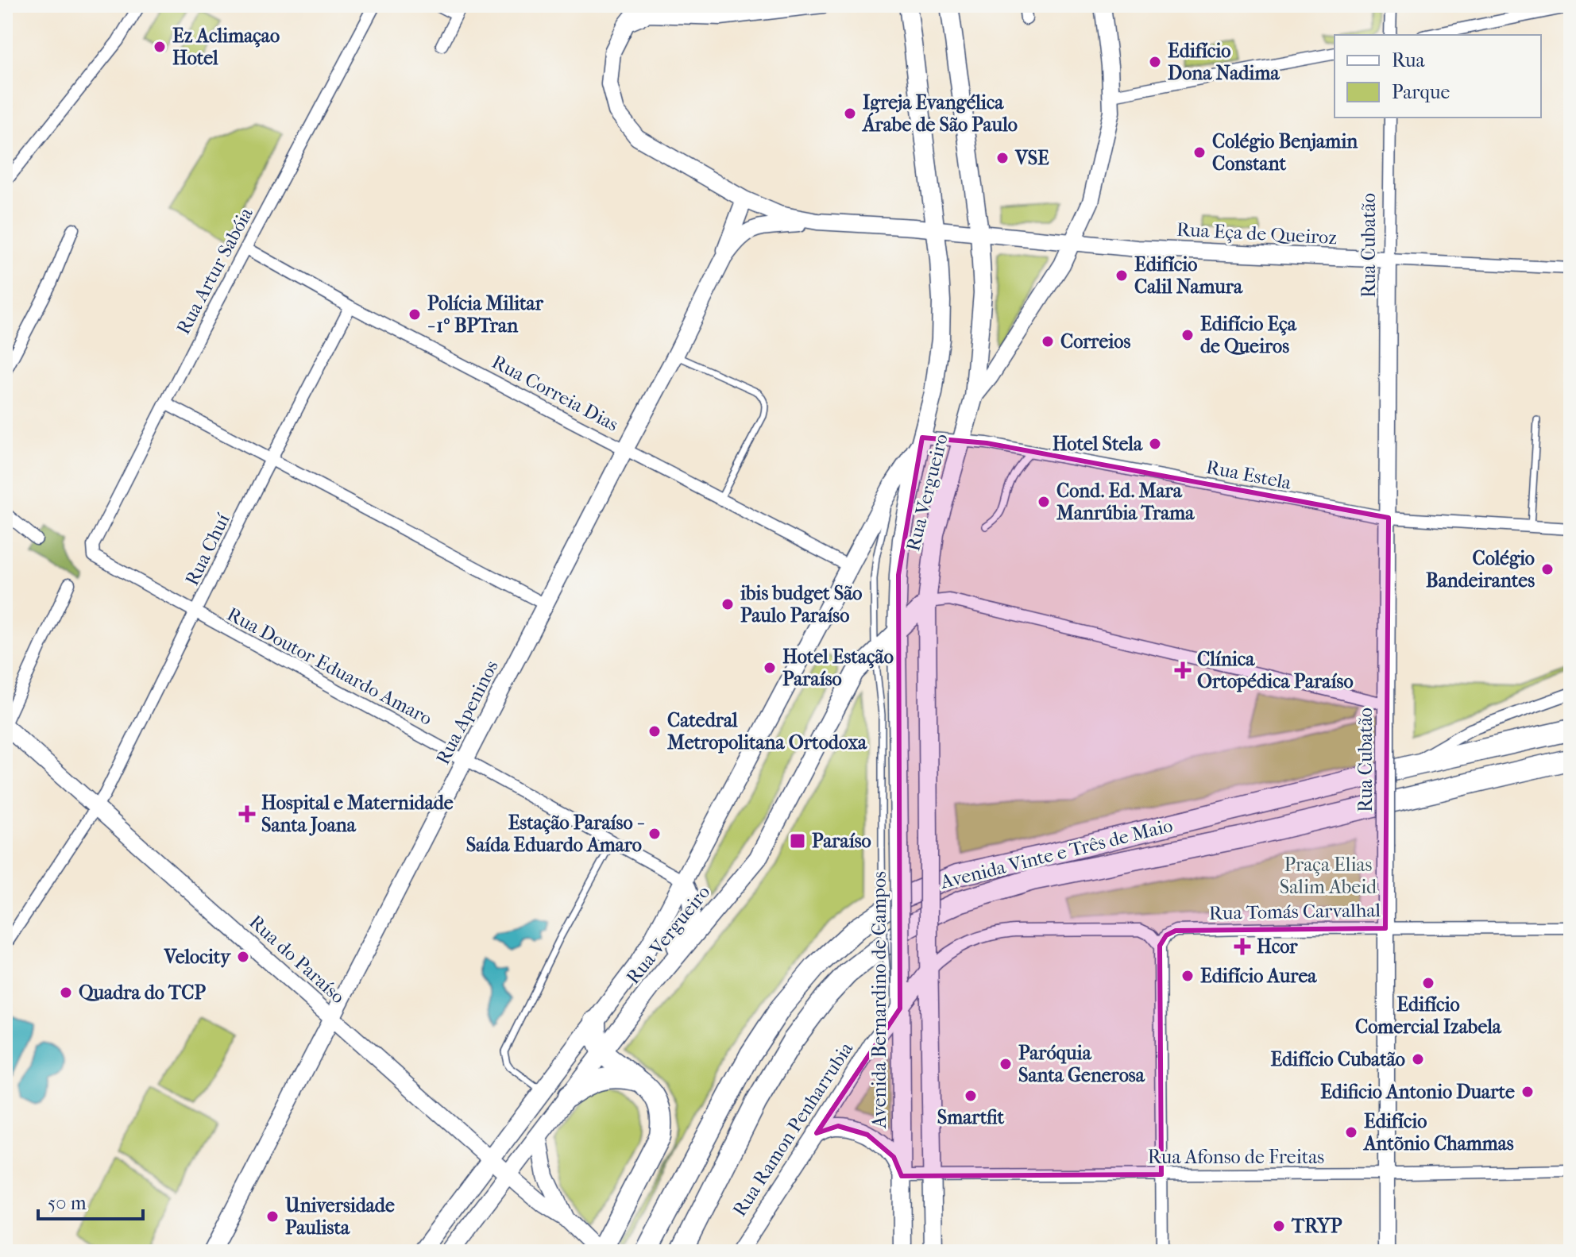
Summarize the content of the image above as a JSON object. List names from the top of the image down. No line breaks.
{"streets":{"highway":["Avenida Vinte e Três de Maio"],"main road":["Rua Vergueiro","Avenida Bernardino de Campos"],"street":["Rua Eça de Queiroz","Rua Cubatão","Rua Artur Sabóia","Rua Correia Dias","Rua Estela","Rua Chuí","Rua Doutor Eduardo Amaro","Rua Apeninos","Rua Tomás Carvalhal","Rua do Paraíso","Rua Ramon Penharrubia","Rua Afonso de Freitas"]},"crossings":[["Rua Eça de Queiroz","Rua Cubatão"],["Rua Eça de Queiroz","Rua Vergueiro"],["Rua Eça de Queiroz","Rua Apeninos"],["Rua Cubatão","Rua Estela"],["Rua Cubatão","Rua Tomás Carvalhal"],["Rua Cubatão","Rua Afonso de Freitas"],["Rua Artur Sabóia","Rua Correia Dias"],["Rua Artur Sabóia","Rua Doutor Eduardo Amaro"],["Rua Correia Dias","Rua Vergueiro"],["Rua Correia Dias","Rua Chuí"],["Rua Correia Dias","Rua Apeninos"],["Rua Estela","Rua Vergueiro"],["Rua Estela","Avenida Bernardino de Campos"],["Rua Vergueiro","Rua Doutor Eduardo Amaro"],["Rua Vergueiro","Rua do Paraíso"],["Rua Vergueiro","Avenida Bernardino de Campos"],["Rua Chuí","Rua Doutor Eduardo Amaro"],["Rua Chuí","Rua do Paraíso"],["Rua Doutor Eduardo Amaro","Rua Apeninos"],["Rua Apeninos","Rua do Paraíso"],["Avenida Bernardino de Campos","Rua Ramon Penharrubia"],["Avenida Bernardino de Campos","Rua Afonso de Freitas"]],"parks":["Praça Elias Salim Abeid"],"places":{"other":["Ez Aclimaçao Hotel","Edifício Dona Nadima","Igreja Evangélica Árabe de São Paulo","Colégio Benjamin Constant","VSE","Edifício Calil Namura","Polícia Militar - 1º BPTran","Edifício Eça de Queiros","Correios","Hotel Stela","Cond. Ed. Mara Manrúbia Trama","Colégio Bandeirantes","ibis budget São Paulo Paraíso","Hotel Estação Paraíso","Catedral Metropolitana Ortodoxa","Estação Paraíso - Saída Eduardo Amaro","Velocity","Edifício Aurea","Edifício Comercial Izabela","Quadra do TCP","Edifício Cubatão","Paróquia Santa Generosa","Edificio Antonio Duarte","Smartfit","Edifício Antõnio Chammas","Universidade Paulista","TRYP"],"health":["Clínica Ortopédica Paraíso","Hospital e Maternidade Santa Joana","Hcor"],"transit":["Paraíso"]},"legend":["Rua","Parque"],"scale_bar":"50 m"}
